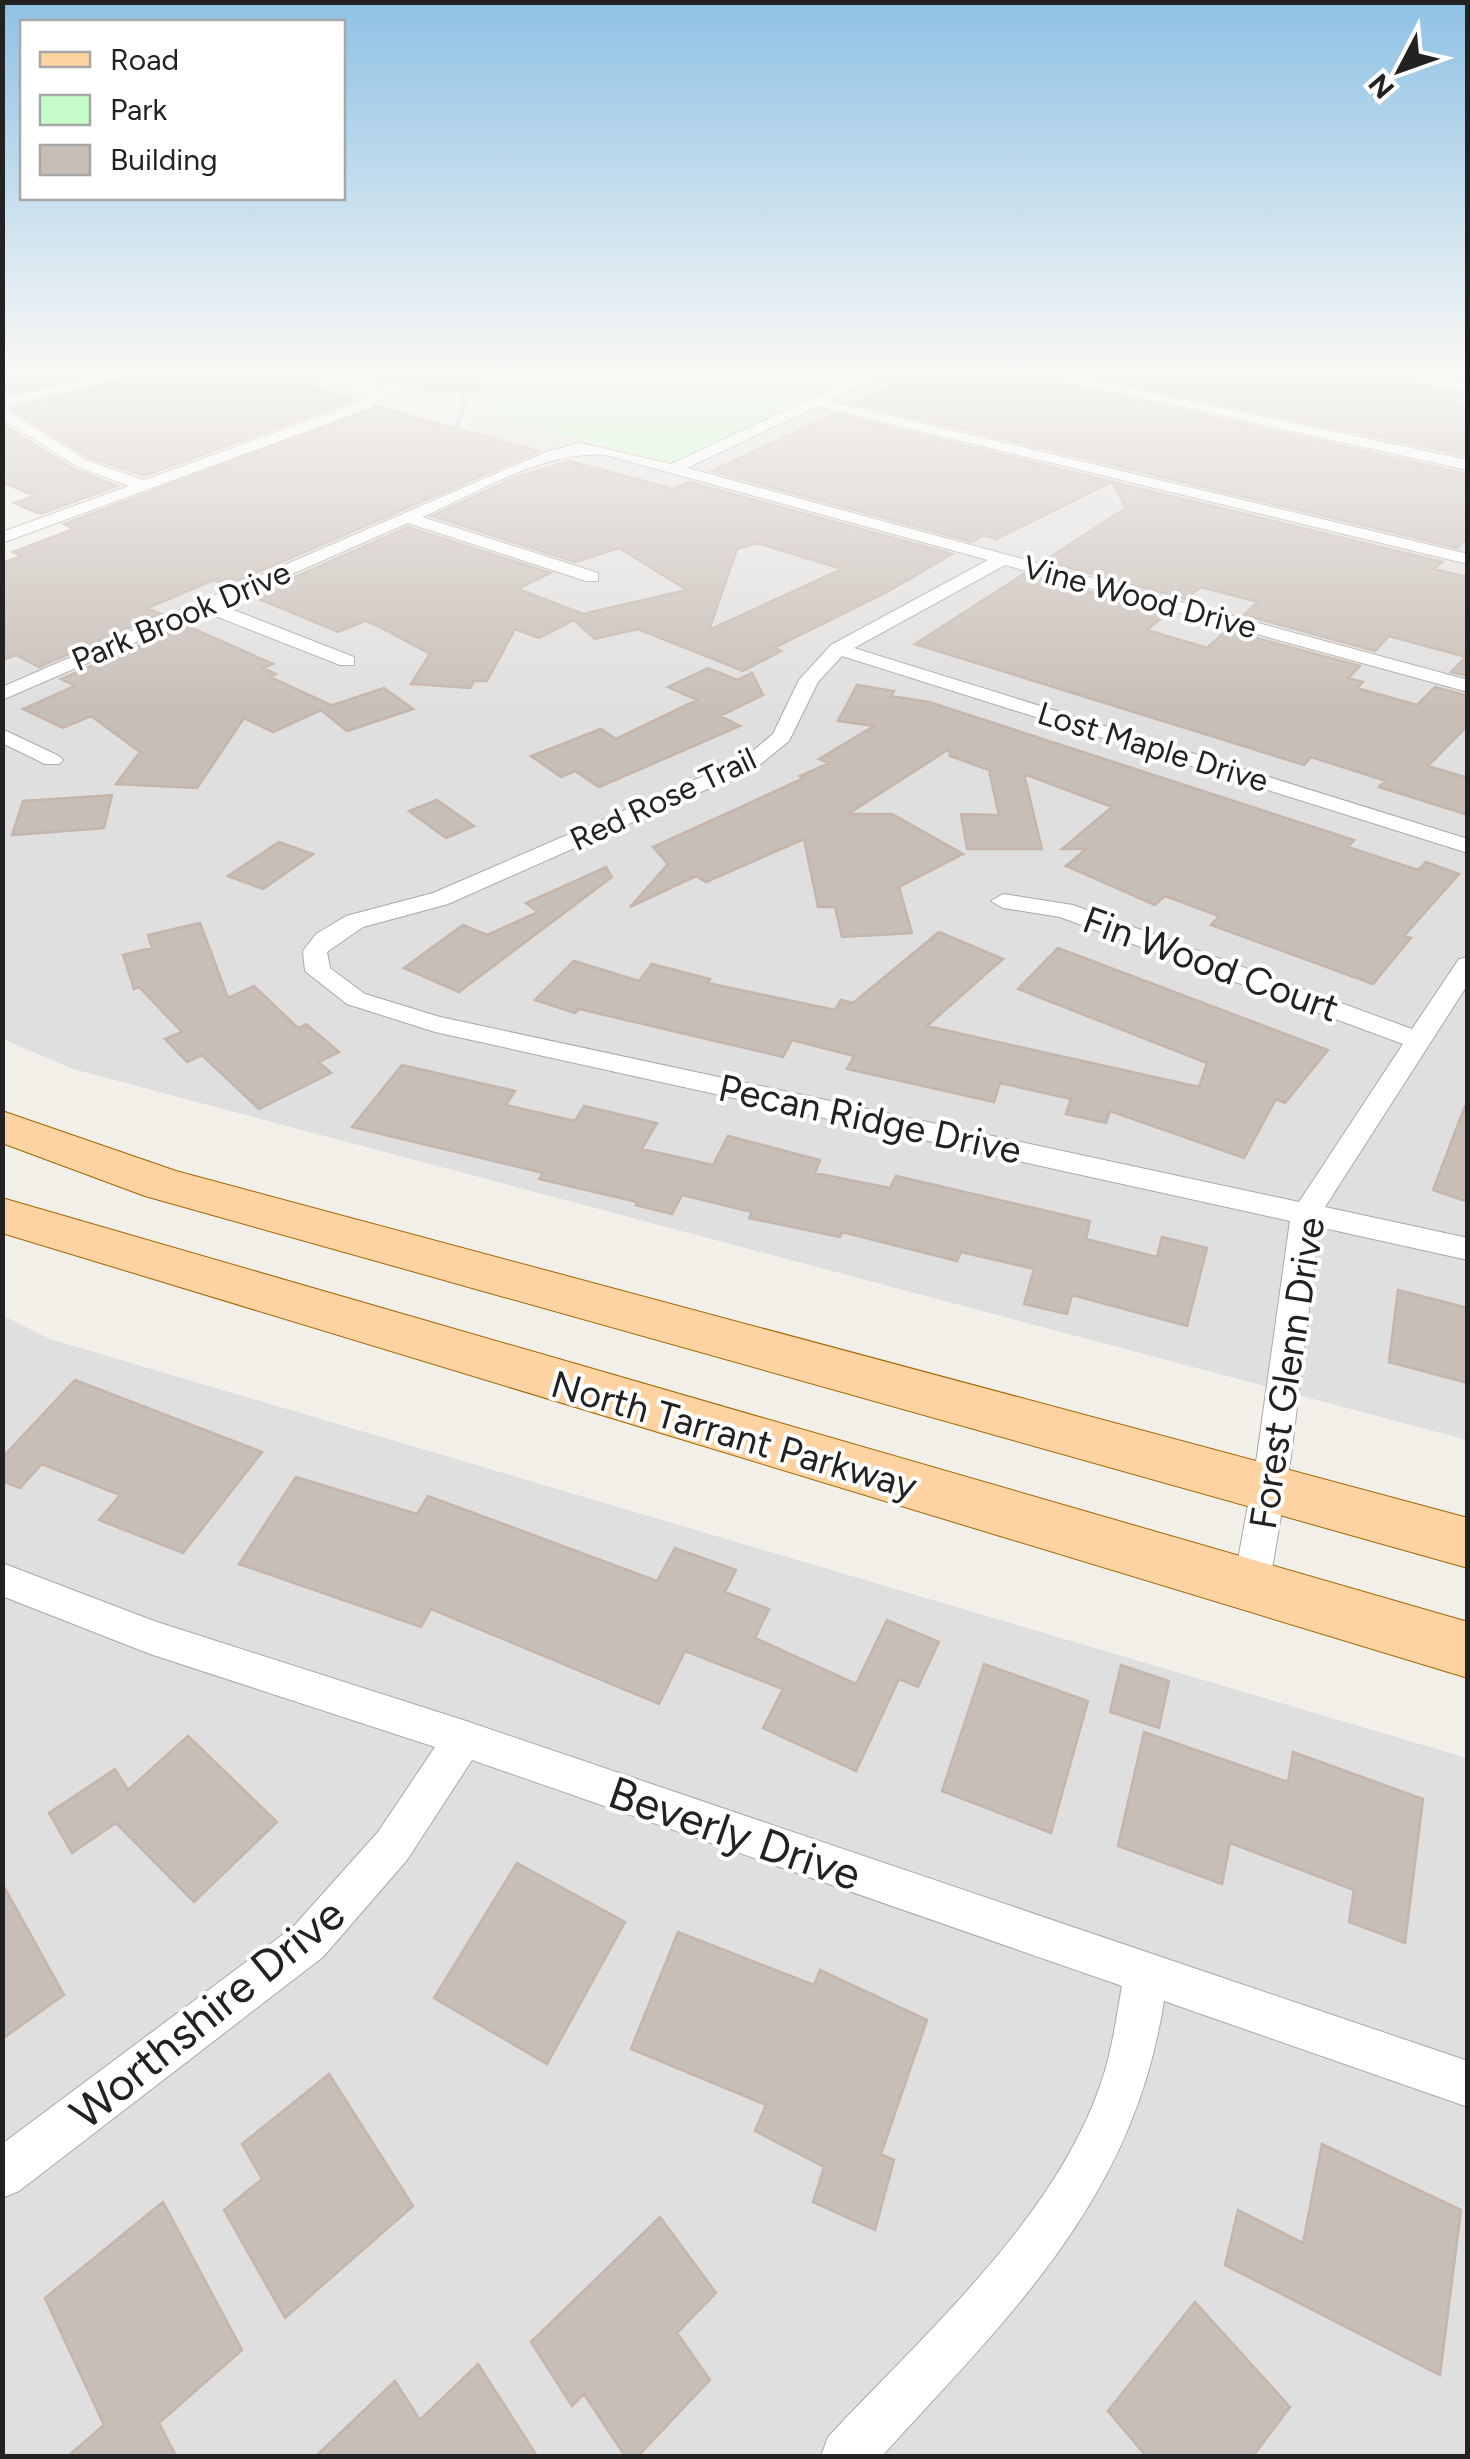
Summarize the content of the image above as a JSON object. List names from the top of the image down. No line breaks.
{"streets":{"main road":["North Tarrant Parkway"],"street":["Vine Wood Drive","Park Brook Drive","Lost Maple Drive","Red Rose Trail","Fin Wood Court","Pecan Ridge Drive","Forest Glenn Drive","Beverly Drive","Worthshire Drive"]},"crossings":[["Vine Wood Drive","Red Rose Trail"],["Lost Maple Drive","Red Rose Trail"],["Red Rose Trail","Pecan Ridge Drive"],["Fin Wood Court","Forest Glenn Drive"],["Pecan Ridge Drive","Forest Glenn Drive"],["Forest Glenn Drive","North Tarrant Parkway"],["Beverly Drive","Worthshire Drive"]],"legend":["Road","Park","Building"],"north":"bottom left"}
